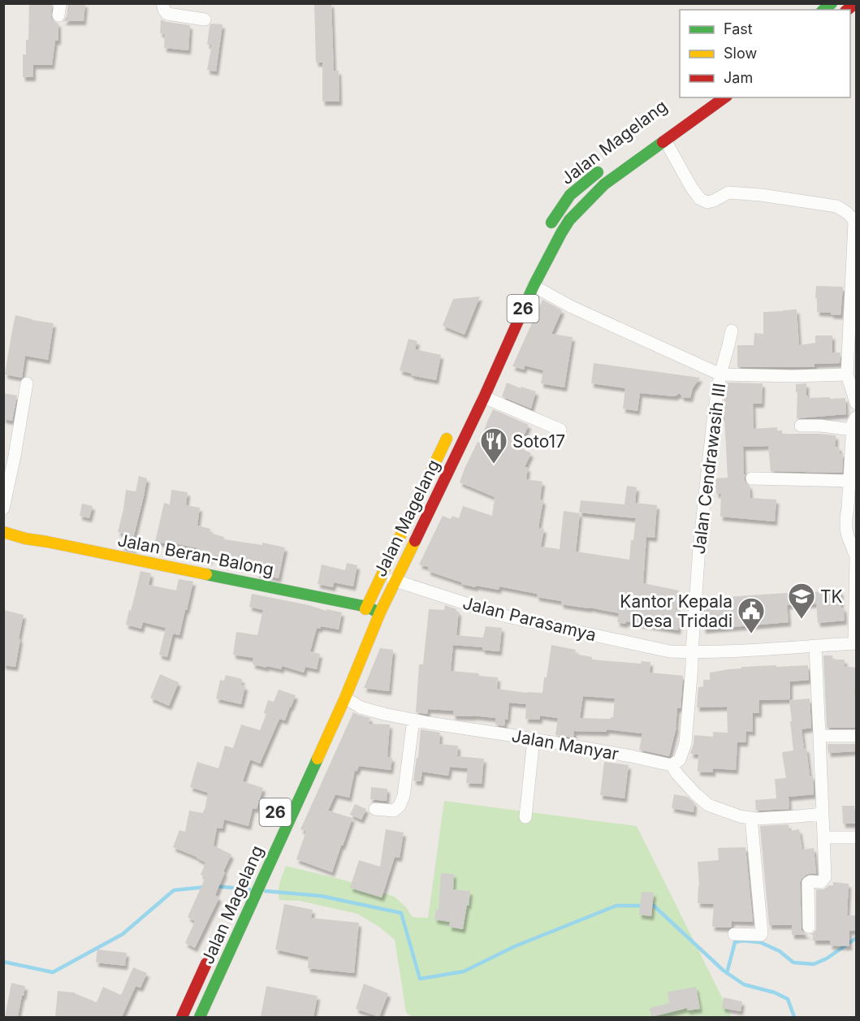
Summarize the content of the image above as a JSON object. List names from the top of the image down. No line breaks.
{"streets":{"main road":["Jalan Magelang","26","Jalan Beran-Balong"],"street":["Jalan Cendrawasih III","Jalan Parasamya","Jalan Manyar"]},"crossings":[["Jalan Magelang","Jalan Cendrawasih III"],["Jalan Magelang","Jalan Beran-Balong"],["Jalan Magelang","Jalan Parasamya"],["Jalan Magelang","Jalan Manyar"],["Jalan Cendrawasih III","Jalan Parasamya"]],"places":{"restaurant":["Soto17"],"school or university":["TK"],"public building":["Kantor Kepala Desa Tridadi"]},"legend":["Fast","Slow","Jam"]}
